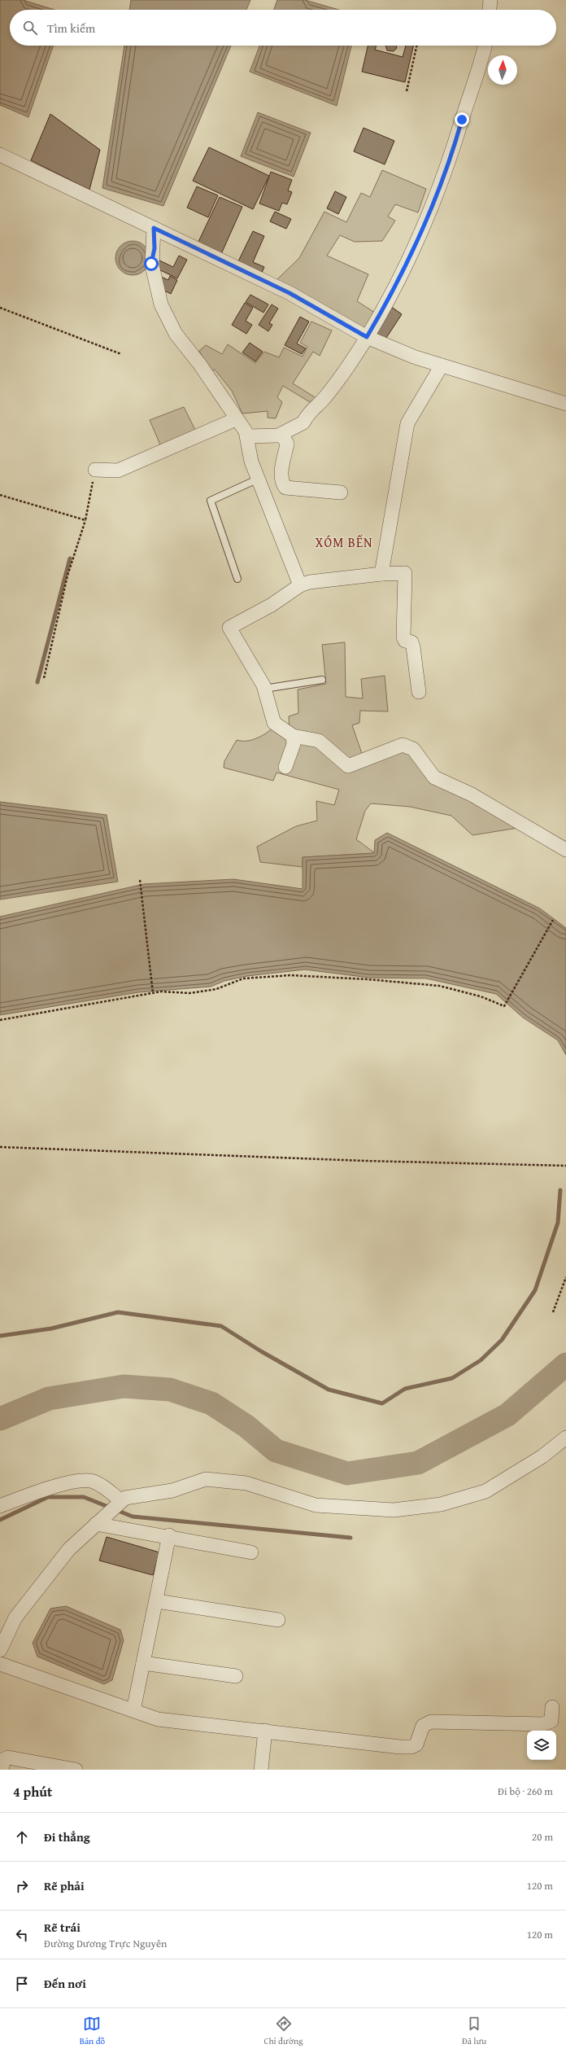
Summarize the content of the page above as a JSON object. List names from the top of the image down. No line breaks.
{"districts":["XÓM BẾN"],"north":"top","page":{"search":"Tìm kiếm","heading":["4 phút","Đi bộ · 260 m"],"list":[["Đi thẳng","20 m"],["Rẽ phải","120 m"],["Rẽ trái","Đường Dương Trực Nguyên","120 m"],"Đến nơi"],"nav":["Bản đồ","Chỉ đường","Đã lưu"]}}
